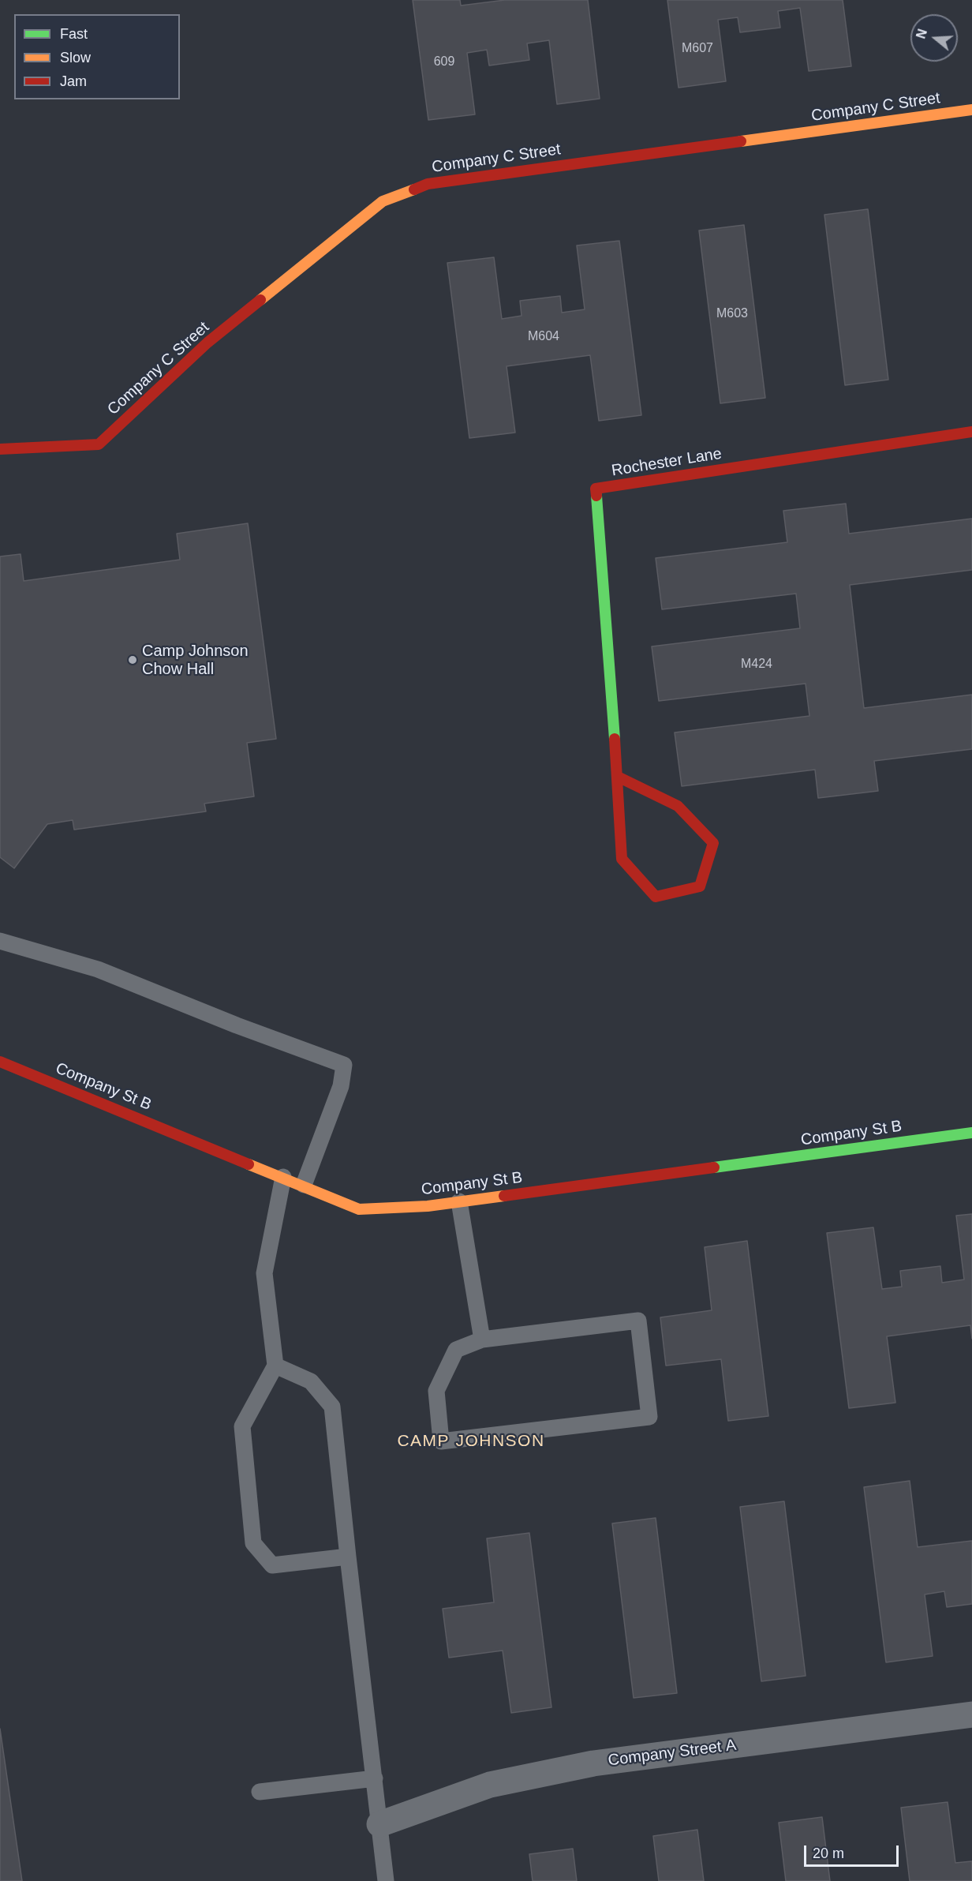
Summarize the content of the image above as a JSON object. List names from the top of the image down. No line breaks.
{"streets":{"street":["Company C Street","Rochester Lane","Company St B","Company Street A"]},"districts":["CAMP JOHNSON"],"places":["Camp Johnson Chow Hall"],"house_numbers":["M607","609","M603","M604","M424"],"legend":["Fast","Slow","Jam"],"scale_bar":"20 m","north":"left"}
